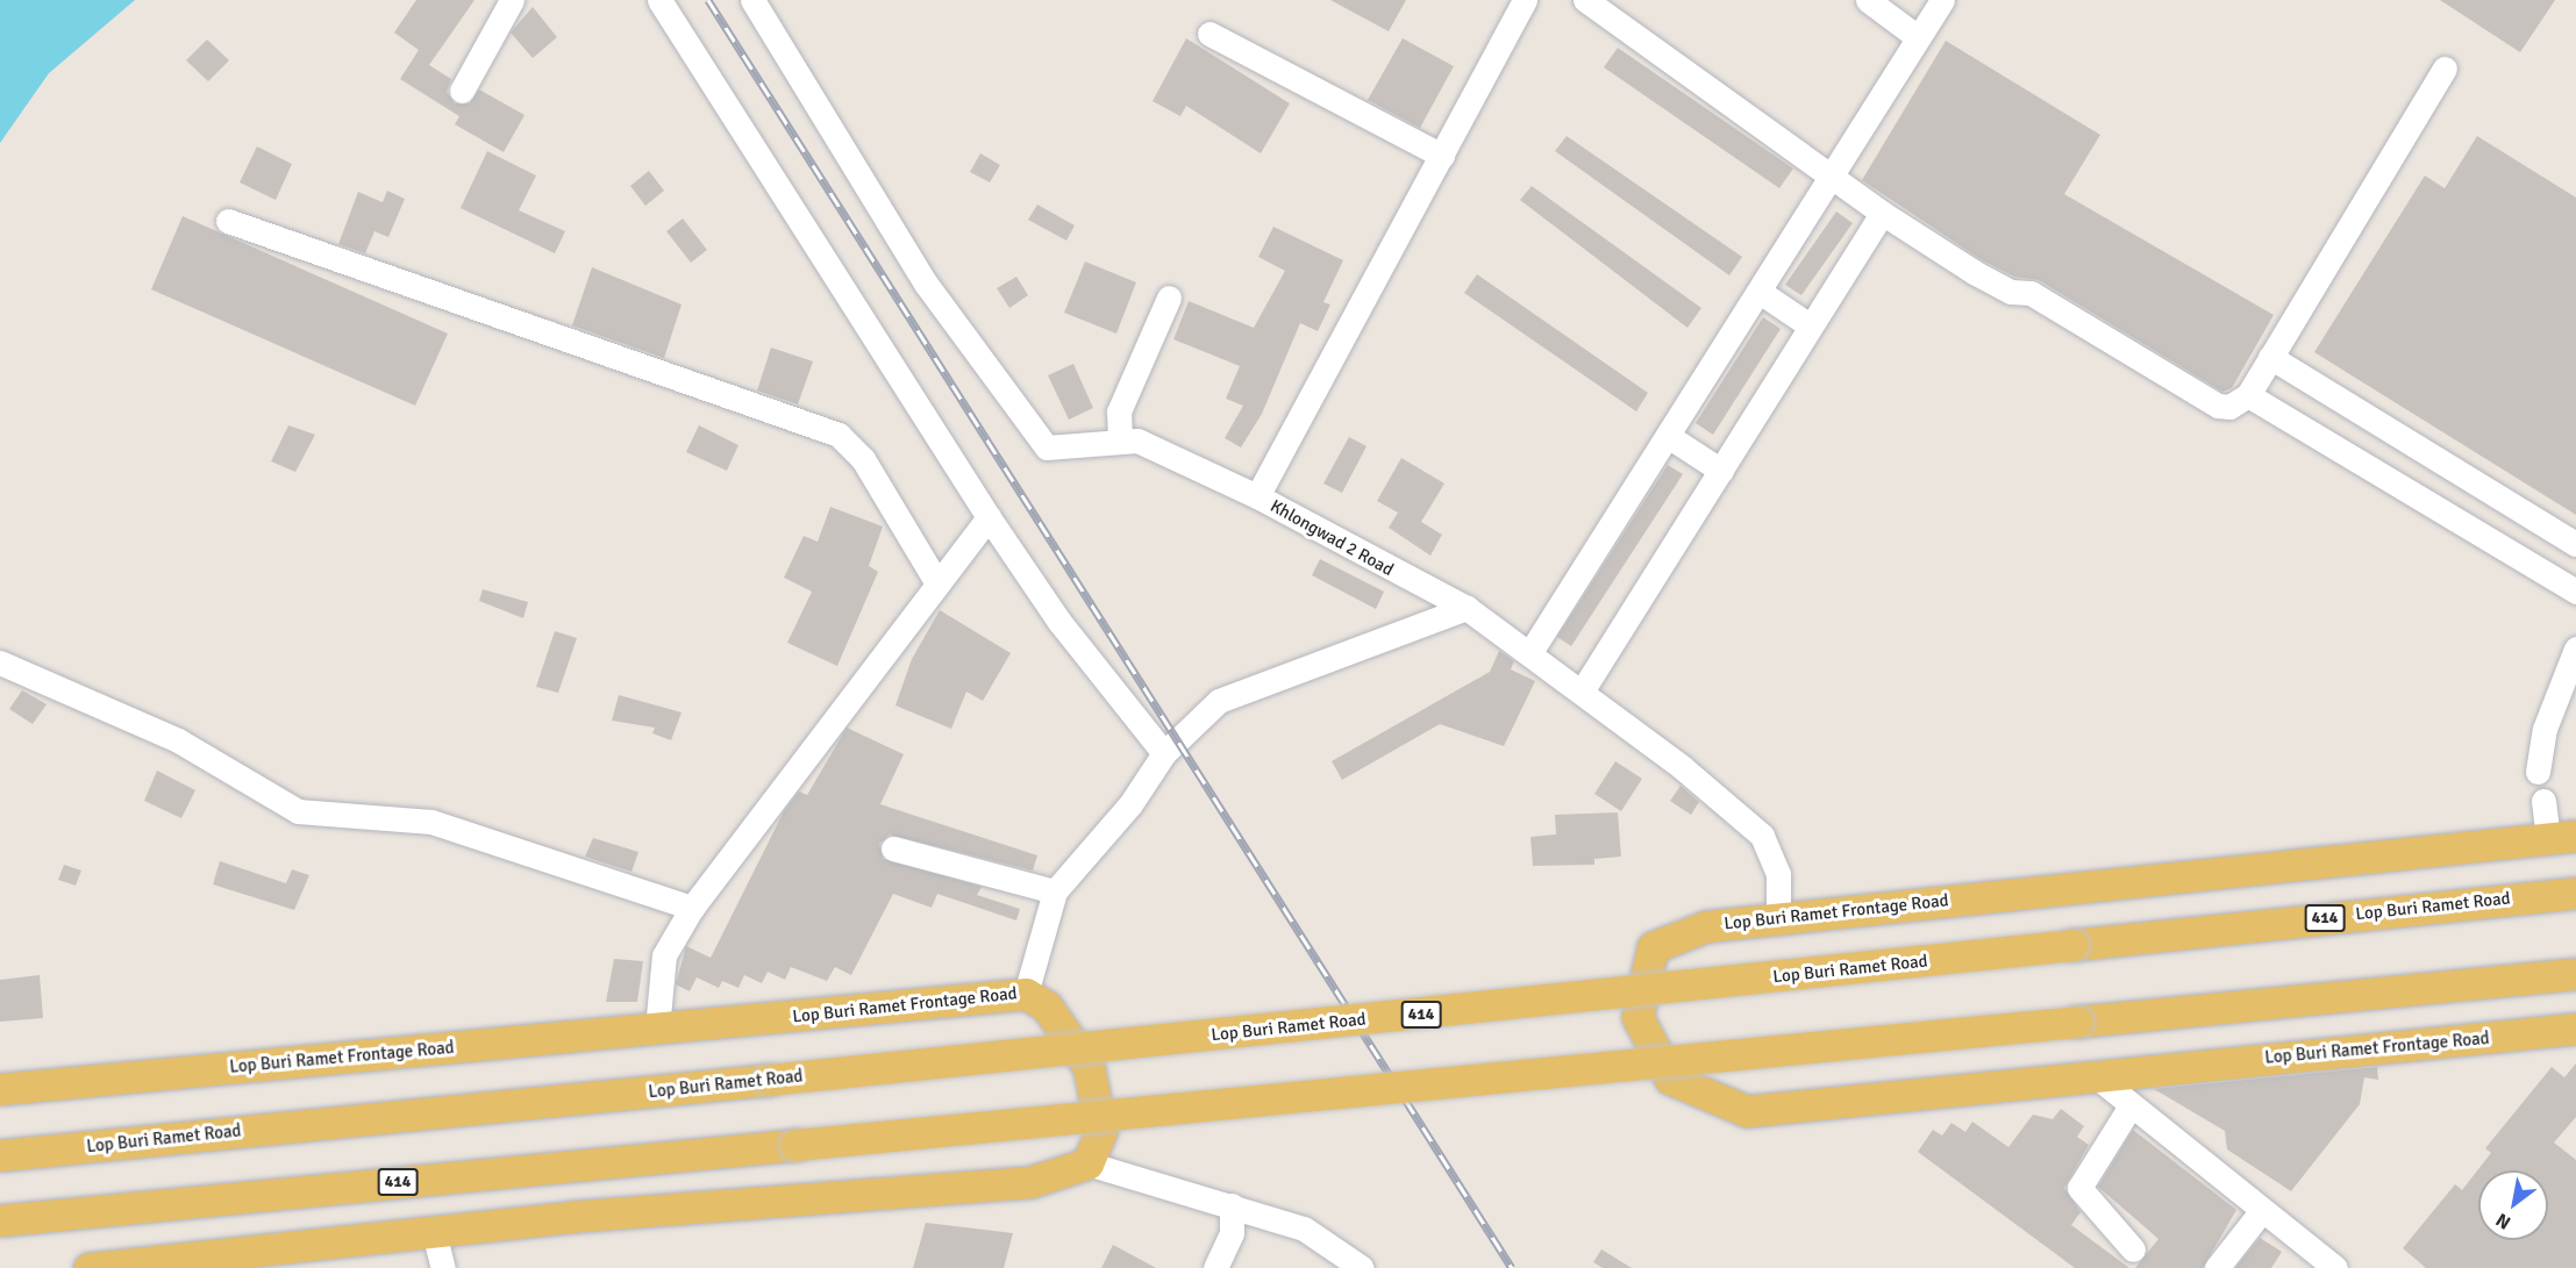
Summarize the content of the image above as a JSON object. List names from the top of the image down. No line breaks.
{"streets":{"main road":["Lop Buri Ramet Road","Lop Buri Ramet Frontage Road","414"],"street":["Khlongwad 2 Road"]},"crossings":[["Khlongwad 2 Road","Lop Buri Ramet Frontage Road"]],"north":"bottom left"}
